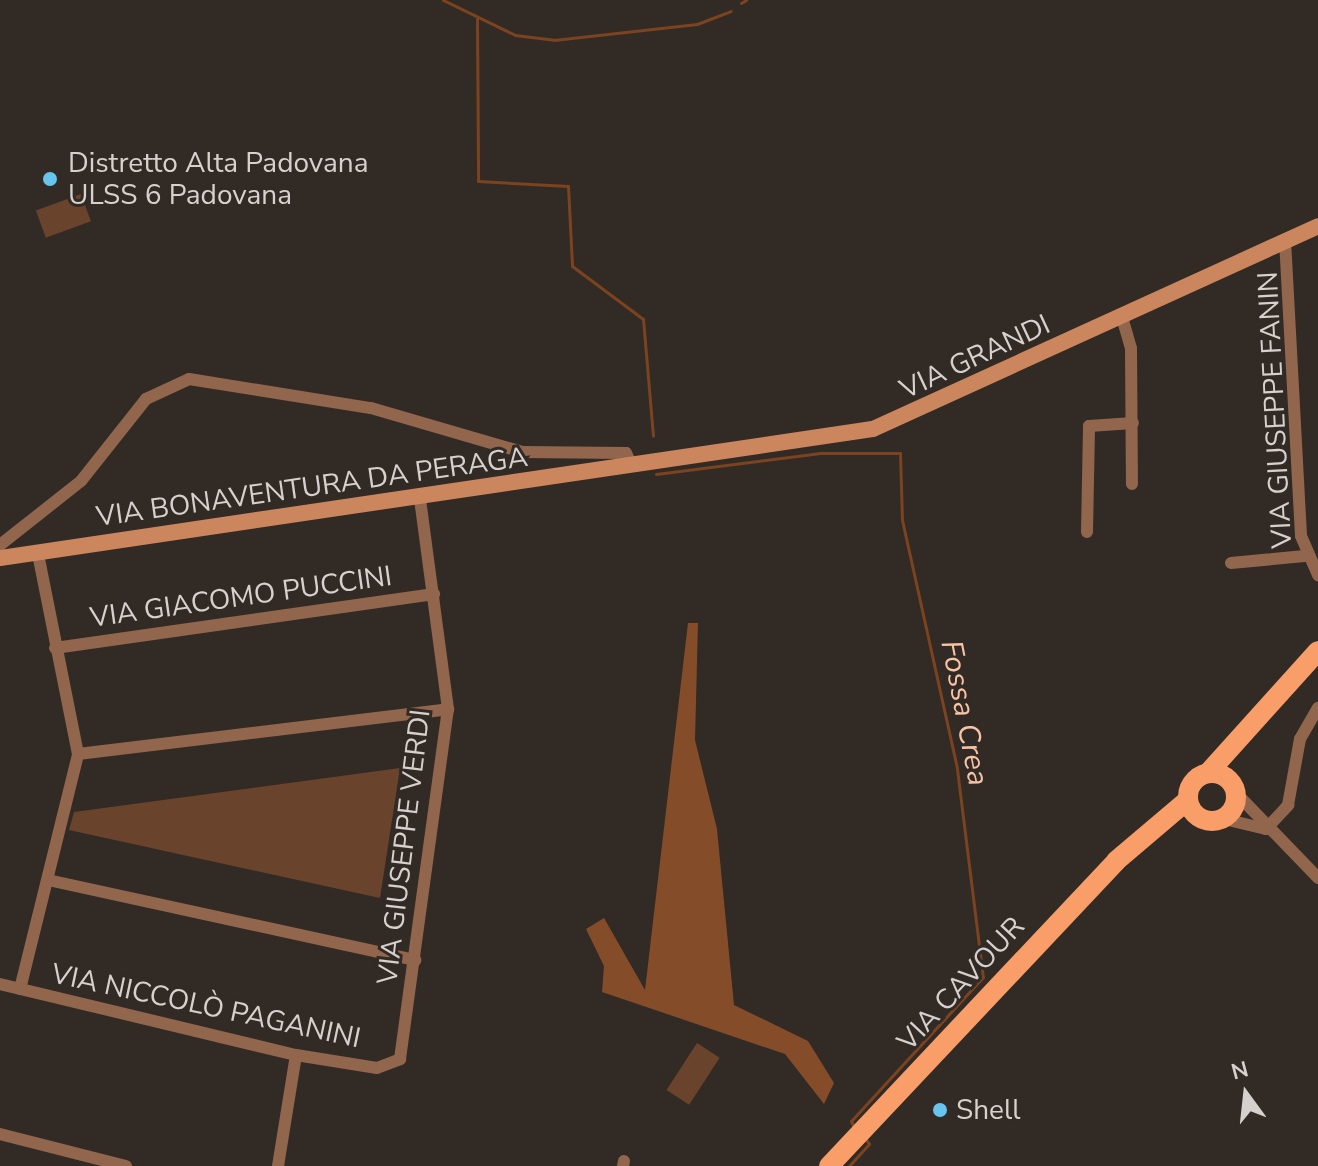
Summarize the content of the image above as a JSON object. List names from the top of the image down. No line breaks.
{"streets":{"main road":["VIA GRANDI","VIA BONAVENTURA DA PERAGA","VIA CAVOUR"],"street":["VIA GIUSEPPE FANIN","VIA GIACOMO PUCCINI","VIA GIUSEPPE VERDI","VIA NICCOLÒ PAGANINI"]},"crossings":[["VIA GRANDI","VIA GIUSEPPE FANIN"],["VIA GRANDI","VIA BONAVENTURA DA PERAGA"],["VIA BONAVENTURA DA PERAGA","VIA GIUSEPPE VERDI"],["VIA GIACOMO PUCCINI","VIA GIUSEPPE VERDI"],["VIA GIUSEPPE VERDI","VIA NICCOLÒ PAGANINI"]],"water":["Fossa Crea"],"places":["Distretto Alta Padovana ULSS 6 Padovana","Shell"],"north":"top"}
